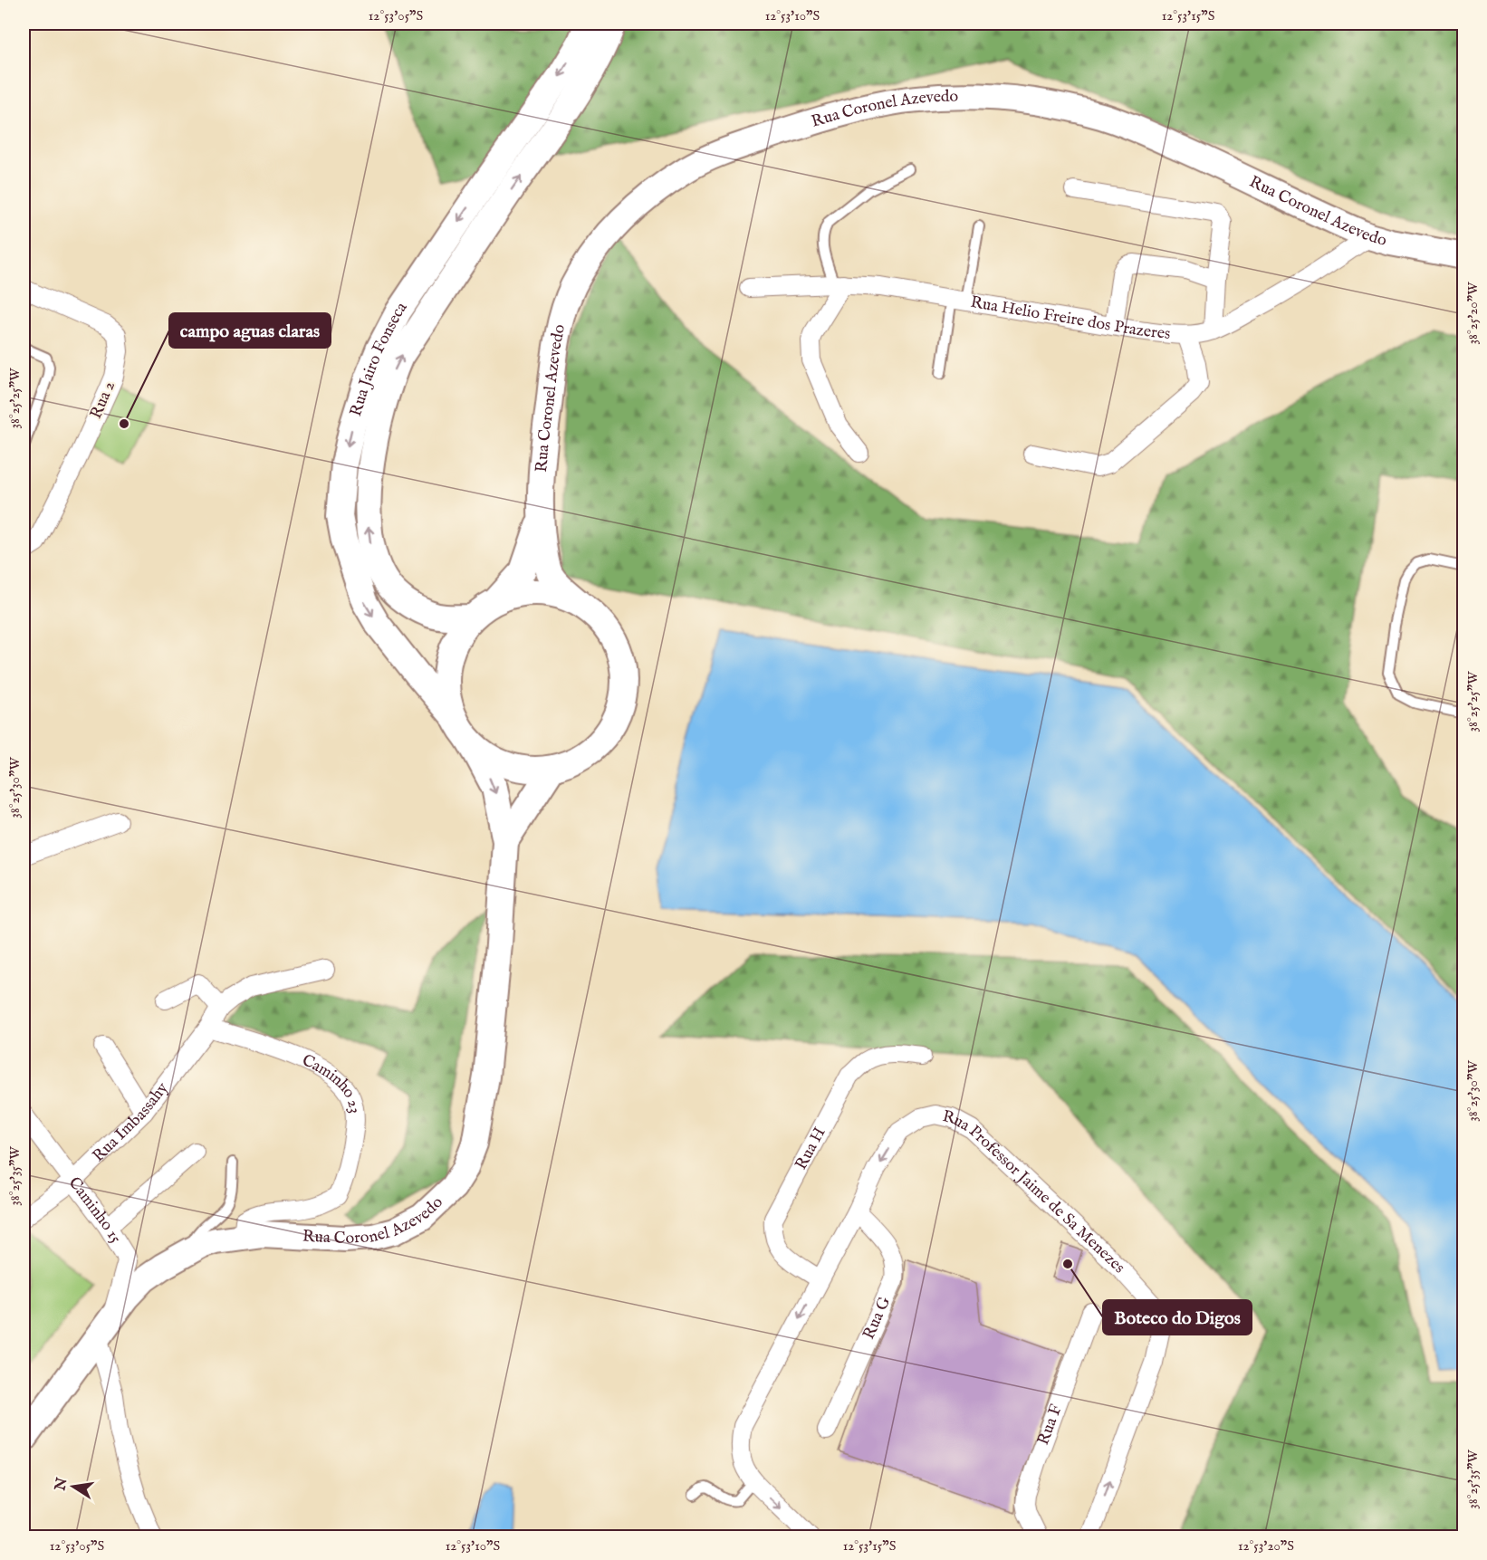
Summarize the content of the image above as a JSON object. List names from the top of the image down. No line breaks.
{"streets":{"main road":["Rua Coronel Azevedo","Rua Jairo Fonseca"],"street":["Rua Helio Freire dos Prazeres","Rua 2","Caminho 23","Rua Imbassahy","Rua H","Rua Professor Jaime de Sa Menezes","Caminho 15","Rua G","Rua F"]},"crossings":[["Rua Coronel Azevedo","Rua Helio Freire dos Prazeres"],["Rua Coronel Azevedo","Caminho 23"],["Rua Coronel Azevedo","Caminho 15"],["Caminho 23","Rua Imbassahy"],["Rua Imbassahy","Caminho 15"],["Rua H","Rua Professor Jaime de Sa Menezes"],["Rua Professor Jaime de Sa Menezes","Rua G"]],"places":["campo aguas claras","Boteco do Digos"],"north":"left","coordinates":["12°53'05\"S","12°53'10\"S","12°53'15\"S","38°25'20\"W","38°25'25\"W","38°25'30\"W","38°25'35\"W","12°53'20\"S"]}
